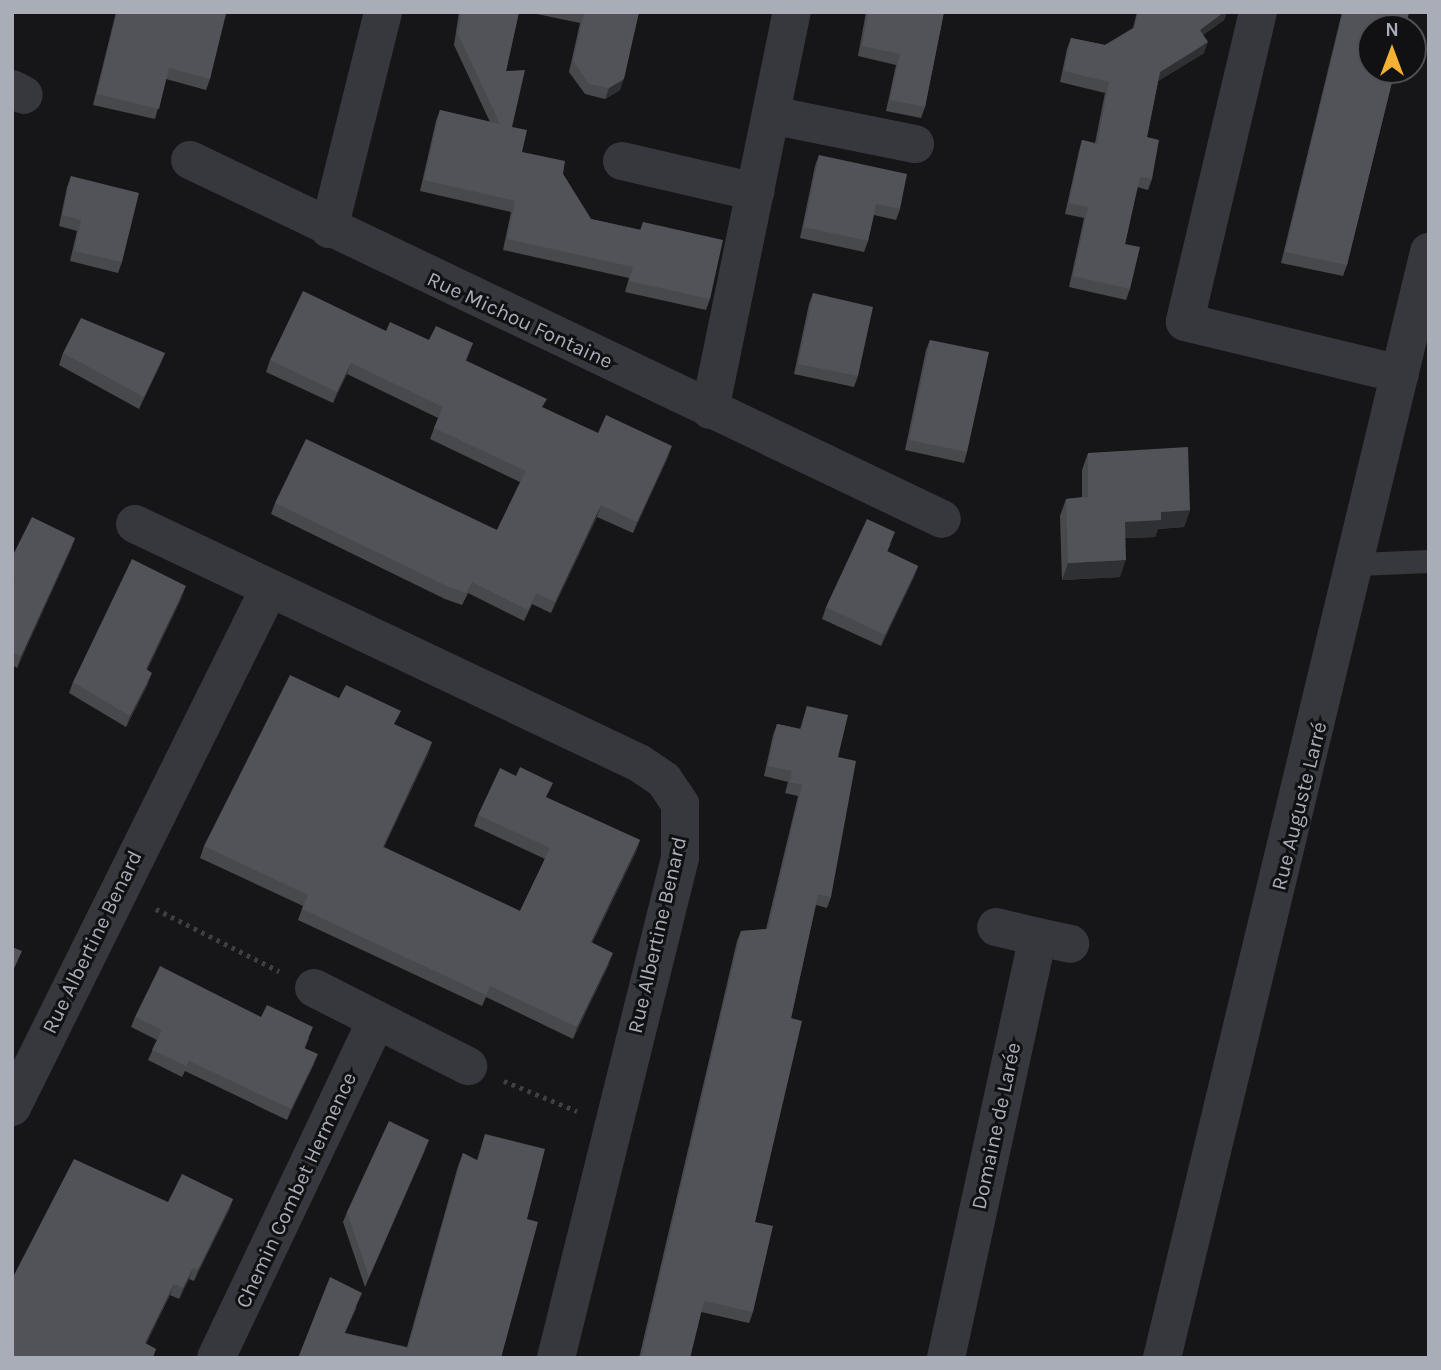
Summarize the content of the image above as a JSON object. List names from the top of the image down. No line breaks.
{"streets":{"street":["Rue Michou Fontaine","Rue Auguste Larré","Rue Albertine Benard","Domaine de Larée","Chemin Combet Hermence"]},"north":"top"}
